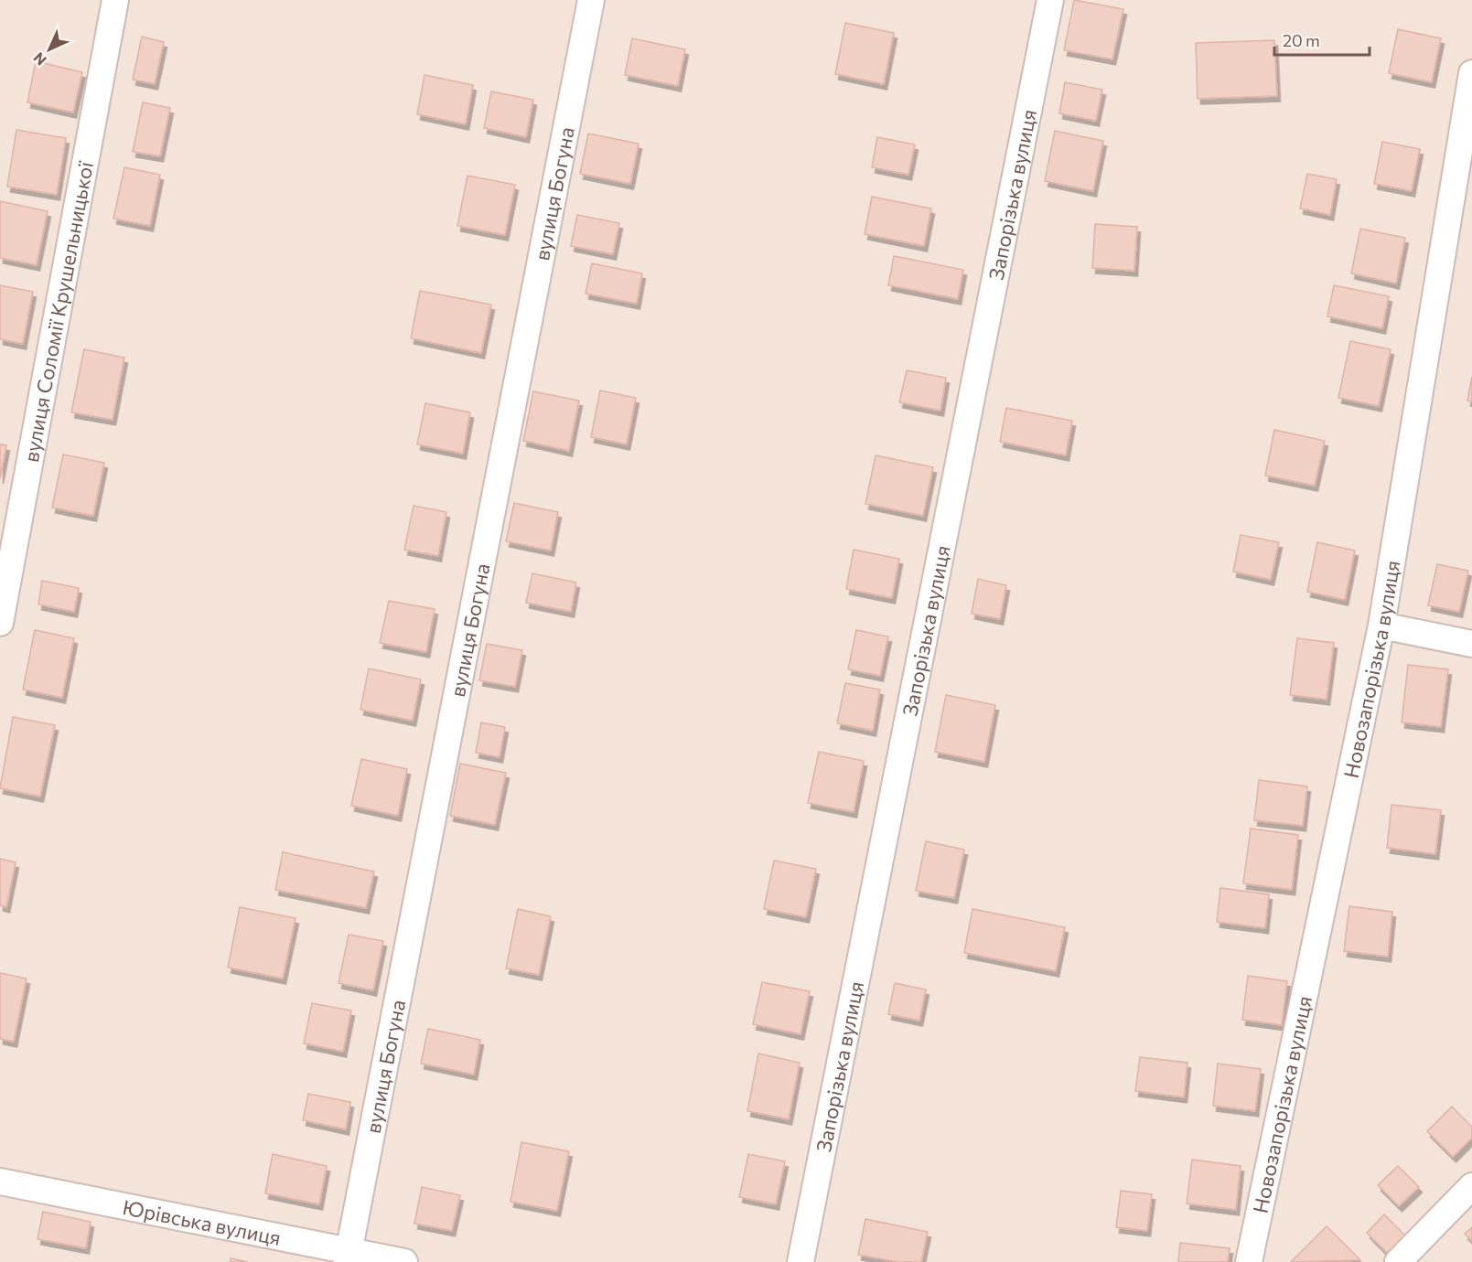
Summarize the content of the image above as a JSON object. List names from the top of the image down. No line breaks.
{"streets":{"street":["вулиця Богуна","Запорізька вулиця","вулиця Соломії Крушельницької","Новозапорізька вулиця","Юрівська вулиця"]},"crossings":[["вулиця Богуна","Юрівська вулиця"]],"scale_bar":"20 m","north":"bottom left"}
